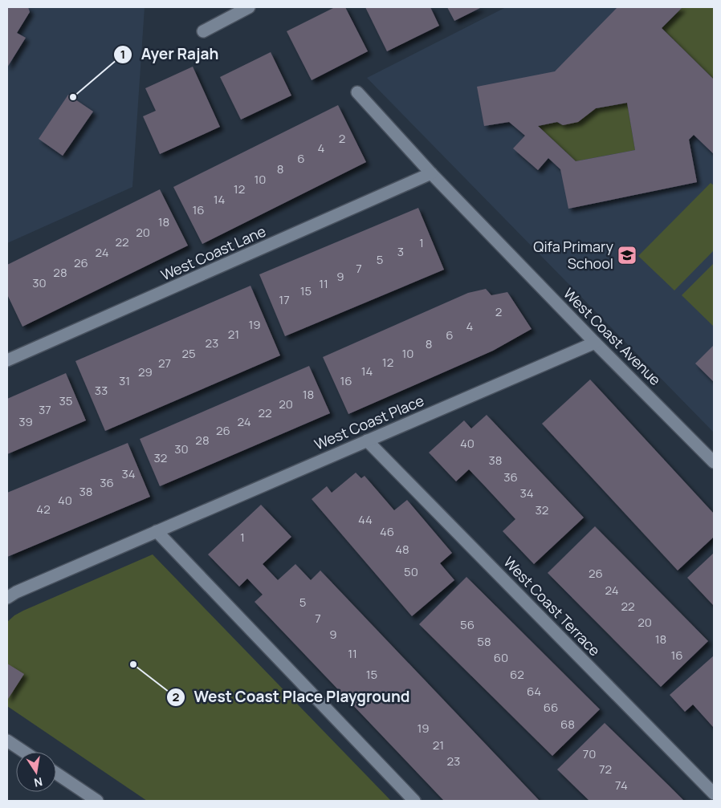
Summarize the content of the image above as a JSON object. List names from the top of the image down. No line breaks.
{"streets":{"street":["West Coast Lane","West Coast Avenue","West Coast Place","West Coast Terrace"]},"crossings":[["West Coast Lane","West Coast Avenue"],["West Coast Avenue","West Coast Place"],["West Coast Place","West Coast Terrace"]],"places":{"other":["Ayer Rajah","West Coast Place Playground"],"school or university":["Qifa Primary School"]},"house_numbers":["2","4","6","8","10","12","14","16","18","20","22","1","3","24","5","26","7","28","9","30","11","15","17","2","19","4","21","6","23","8","25","10","12","27","14","29","31","16","33","18","35","20","37","22","39","24","26","28","40","30","32","38","34","36","36","38","34","40","42","32","44","46","1","48","50","26","24","5","22","7","20","56","9","18","58","11","16","60","15","62","64","66","68","19","21","70","23","72","74"],"north":"bottom"}
